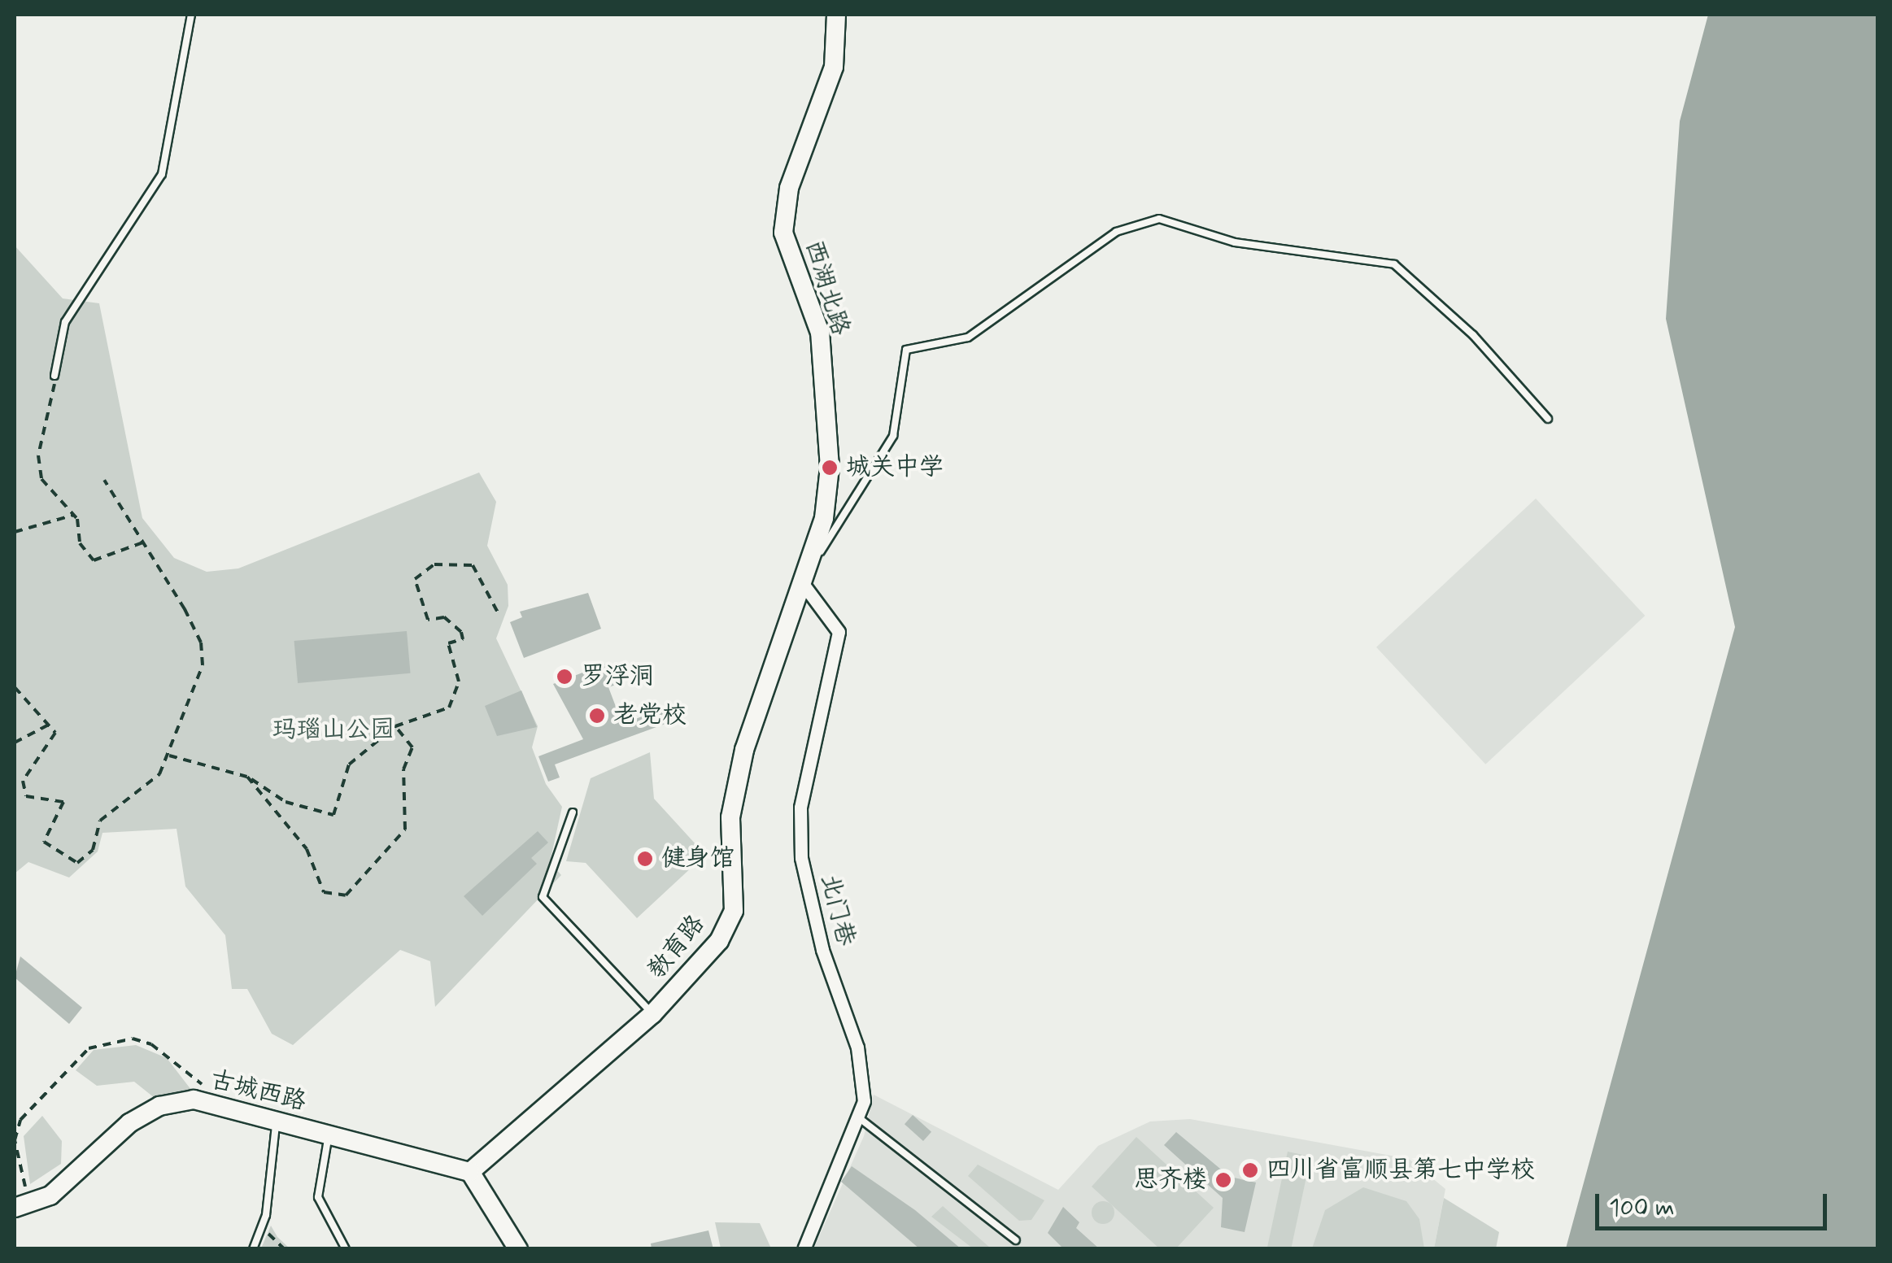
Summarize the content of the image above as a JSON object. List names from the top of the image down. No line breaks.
{"streets":{"street":["西湖北路","北门巷","教育路","古城西路"]},"crossings":[["西湖北路","北门巷"],["西湖北路","教育路"],["北门巷","教育路"],["教育路","古城西路"]],"parks":["玛瑙山公园"],"places":["城关中学","罗浮洞","老党校","健身馆","四川省富顺县第七中学校","思齐楼"],"scale_bar":"100 m"}
